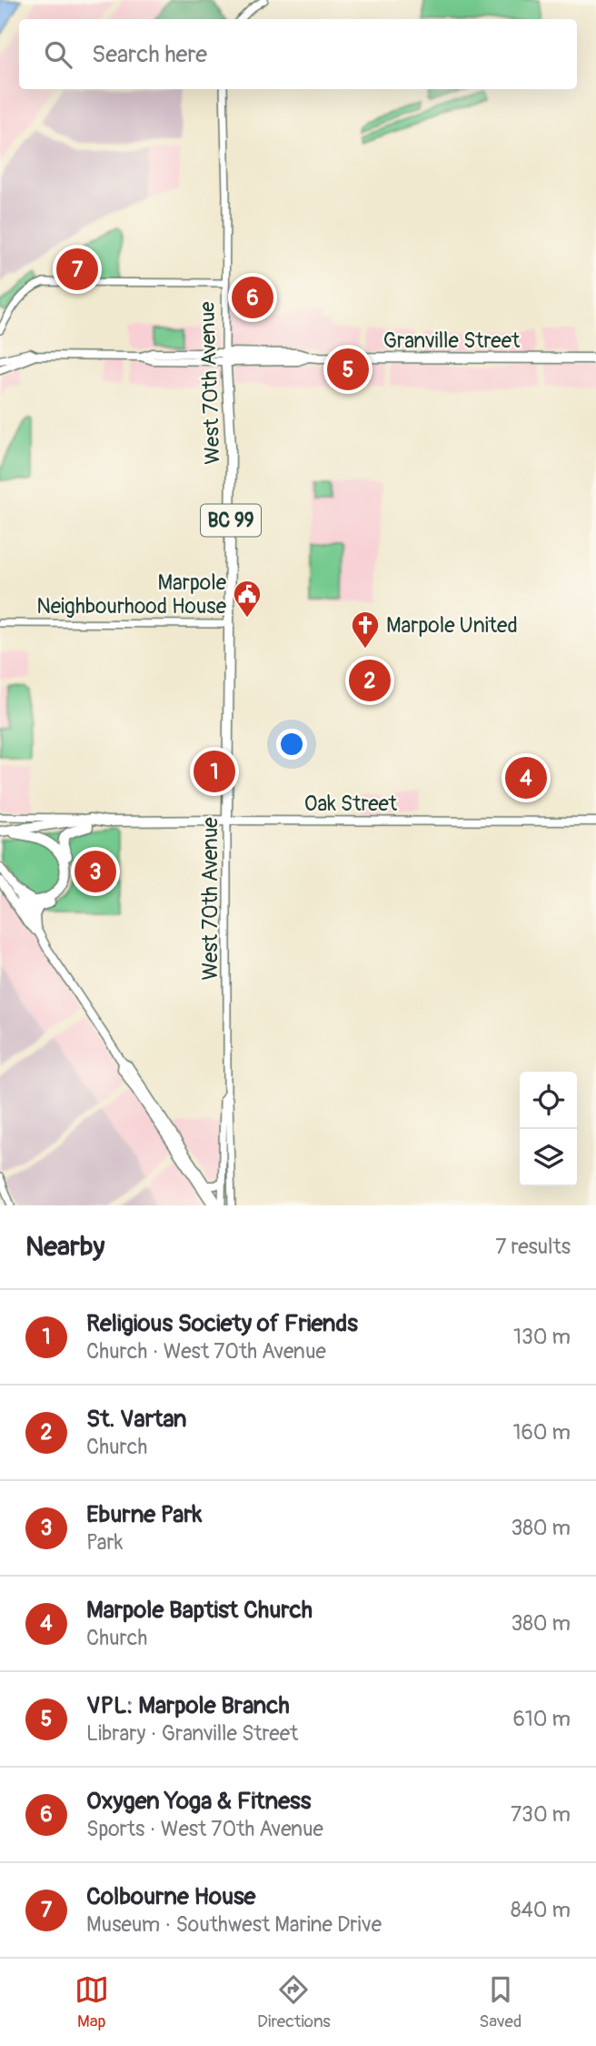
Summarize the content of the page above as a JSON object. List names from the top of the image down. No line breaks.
{"streets":{"highway":["Granville Street","West 70th Avenue","BC 99","Oak Street"]},"crossings":[["Granville Street","West 70th Avenue"],["West 70th Avenue","Oak Street"]],"places":{"public building":["Marpole Neighbourhood House"],"church":["Marpole United"]},"page":{"search":"Search here","pins":["7","6","5","2","1","4","3"],"heading":["Nearby","7 results"],"list":[{"mark":"1","name":"Religious Society of Friends","note":"Church · West 70th Avenue","value":"130 m"},{"mark":"2","name":"St. Vartan","note":"Church","value":"160 m"},{"mark":"3","name":"Eburne Park","note":"Park","value":"380 m"},{"mark":"4","name":"Marpole Baptist Church","note":"Church","value":"380 m"},{"mark":"5","name":"VPL: Marpole Branch","note":"Library · Granville Street","value":"610 m"},{"mark":"6","name":"Oxygen Yoga & Fitness","note":"Sports · West 70th Avenue","value":"730 m"},{"mark":"7","name":"Colbourne House","note":"Museum · Southwest Marine Drive","value":"840 m"}],"nav":["Map","Directions","Saved"]}}
